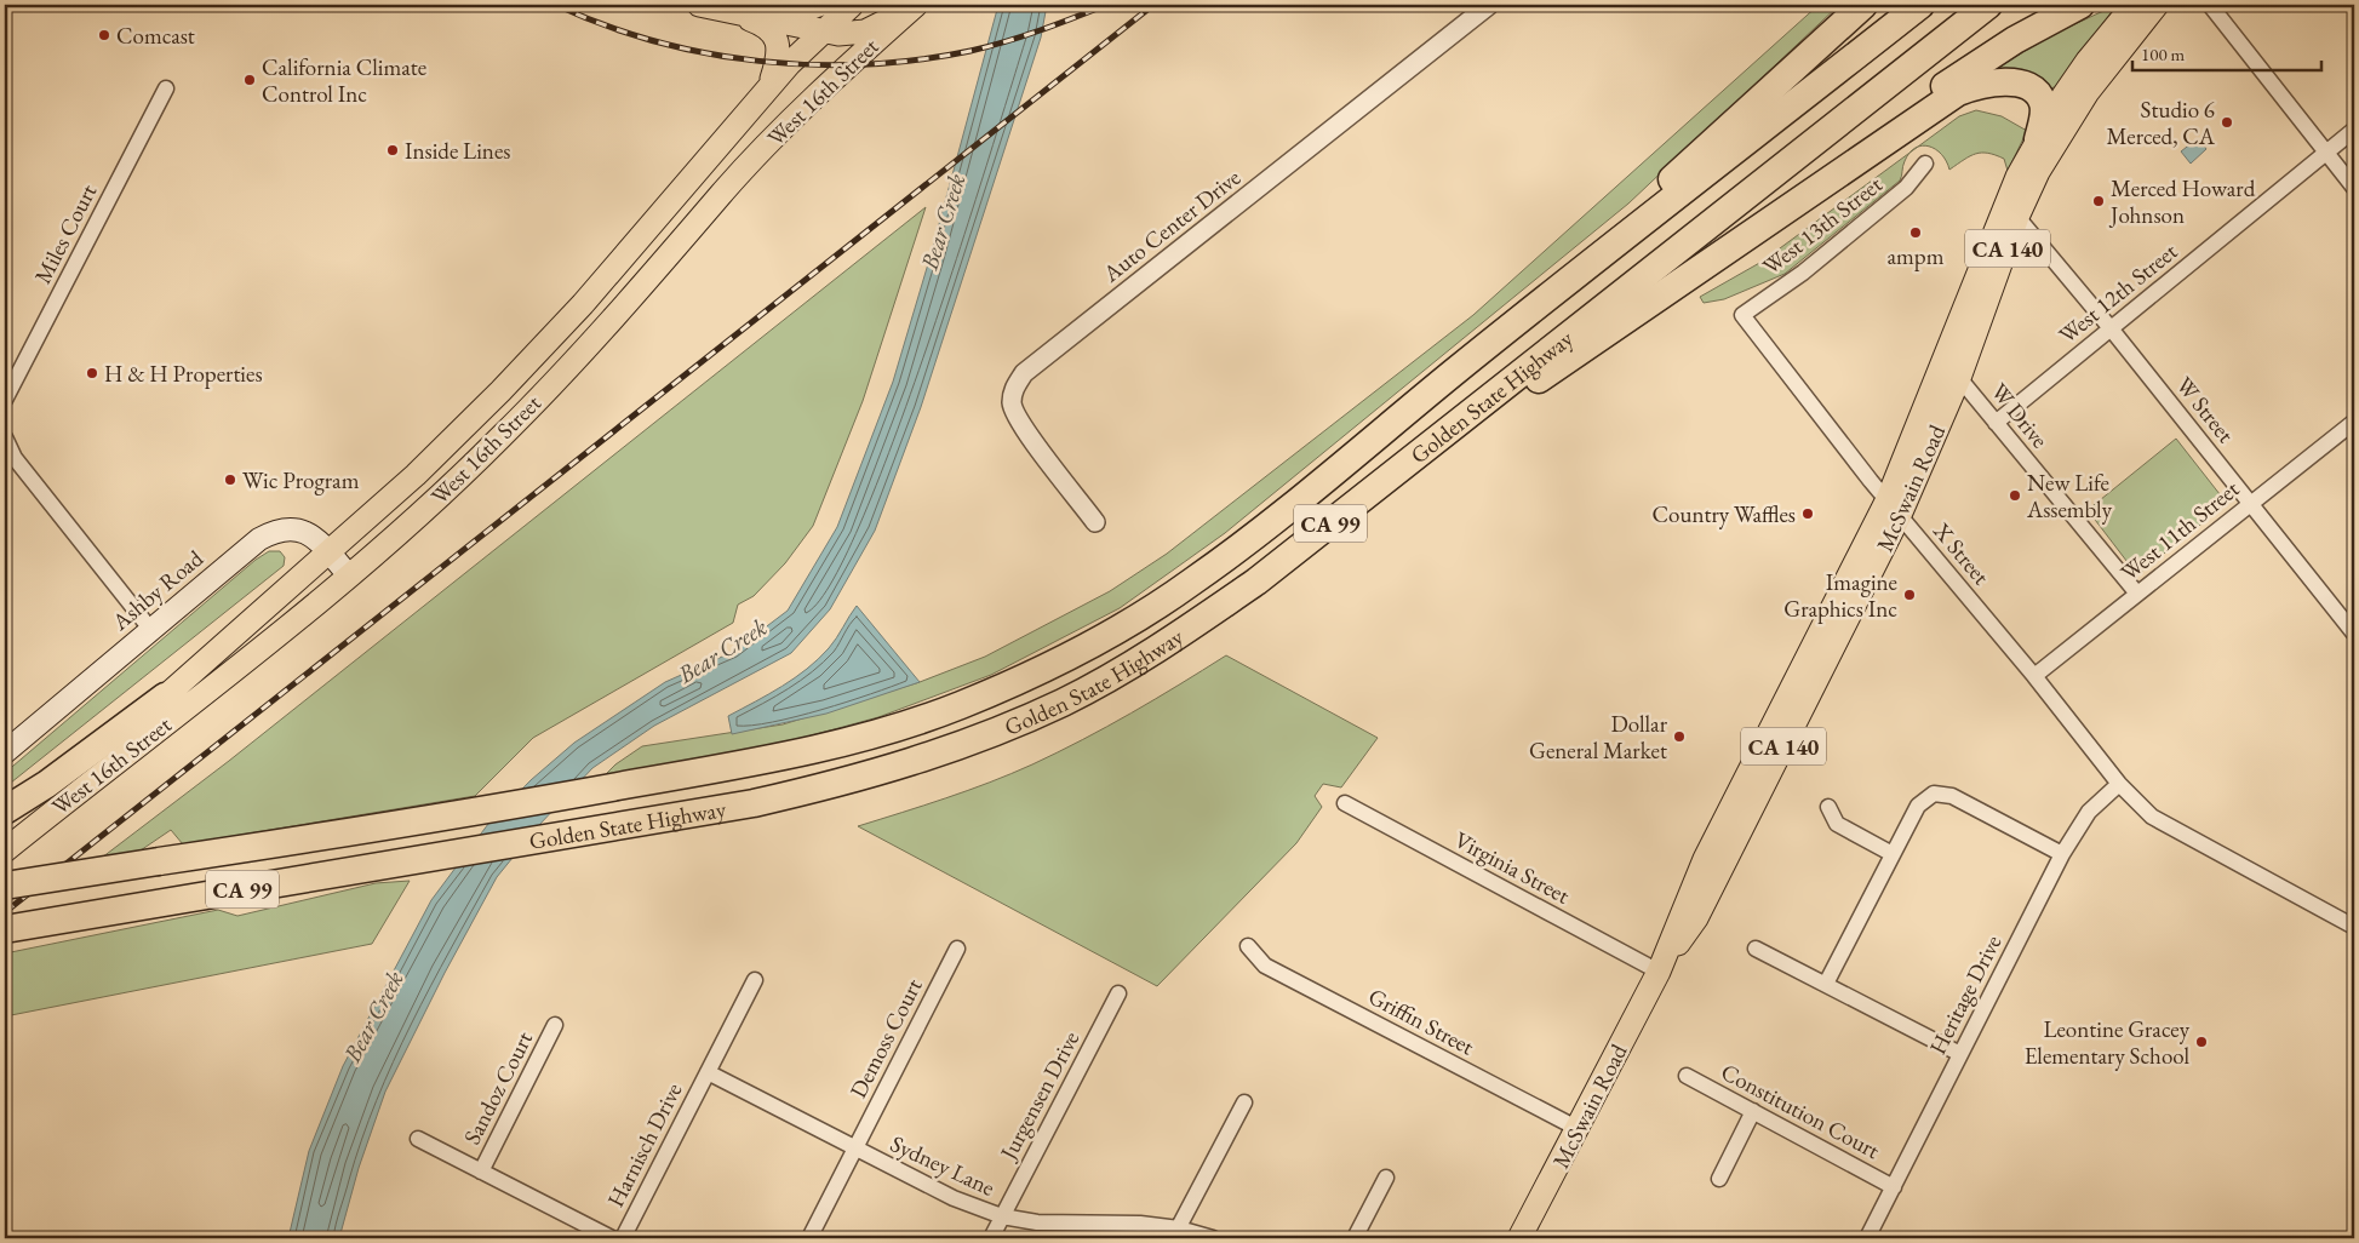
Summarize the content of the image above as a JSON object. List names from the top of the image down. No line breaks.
{"streets":{"highway":["Golden State Highway","CA 99"],"main road":["West 16th Street","CA 140","McSwain Road","Ashby Road"],"street":["Auto Center Drive","West 13th Street","Miles Court","West 12th Street","W Street","W Drive","West 11th Street","X Street","Virginia Street","Heritage Drive","Griffin Street","Demoss Court","Sandoz Court","Jurgensen Drive","Constitution Court","Harnisch Drive","Sydney Lane"]},"crossings":[["West 16th Street","Ashby Road"],["West 13th Street","X Street"],["West 12th Street","W Street"],["West 12th Street","W Drive"],["W Street","McSwain Road"],["W Street","West 11th Street"],["W Drive","McSwain Road"],["W Drive","West 11th Street"],["McSwain Road","X Street"],["McSwain Road","Virginia Street"],["McSwain Road","Griffin Street"],["West 11th Street","X Street"],["X Street","Heritage Drive"],["Heritage Drive","Constitution Court"],["Demoss Court","Sydney Lane"],["Jurgensen Drive","Sydney Lane"],["Harnisch Drive","Sydney Lane"]],"water":["Bear Creek"],"places":["Comcast","California Climate Control Inc","Studio 6 Merced, CA","Inside Lines","Merced Howard Johnson","ampm","H & H Properties","Wic Program","New Life Assembly","Country Waffles","Imagine Graphics Inc","Dollar General Market","Leontine Gracey Elementary School"],"scale_bar":"100 m"}
